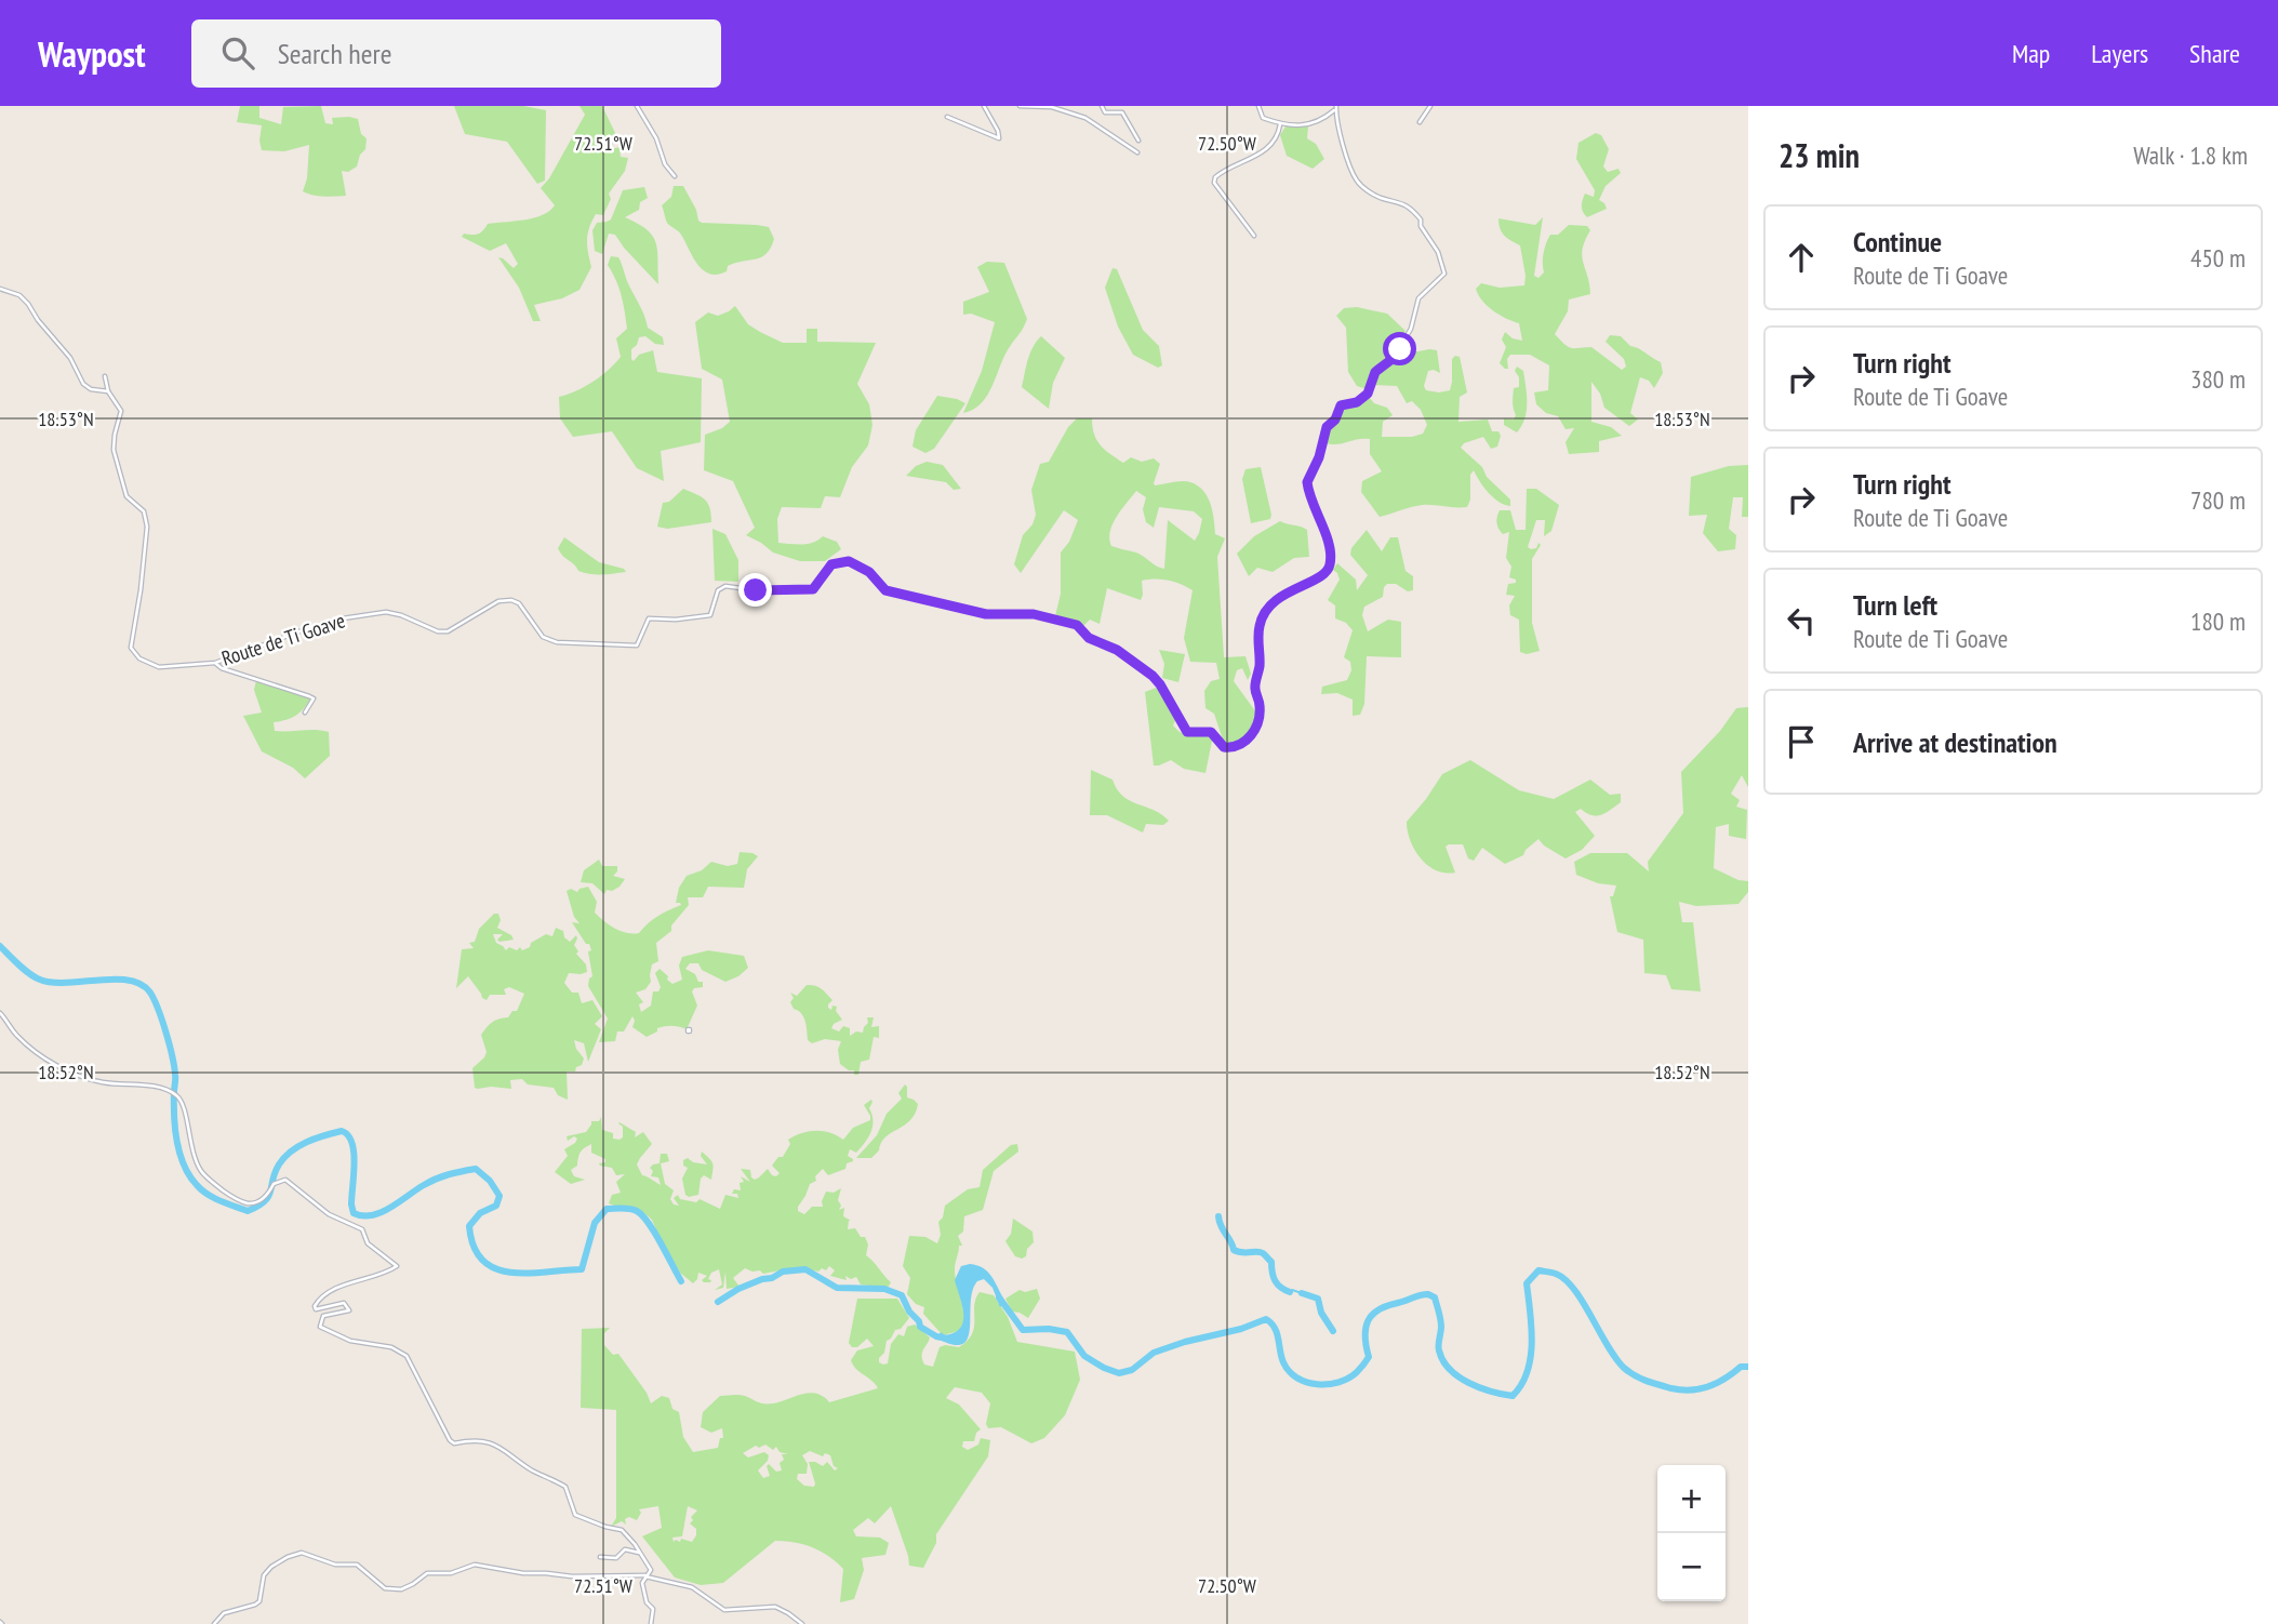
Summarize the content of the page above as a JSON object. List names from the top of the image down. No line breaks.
{"streets":{"street":["Route de Ti Goave"]},"page":{"header":"Waypost","search":"Search here","nav":["Map","Layers","Share"],"heading":["23 min","Walk · 1.8 km"],"list":[["Continue","Route de Ti Goave","450 m"],["Turn right","Route de Ti Goave","380 m"],["Turn right","Route de Ti Goave","780 m"],["Turn left","Route de Ti Goave","180 m"],"Arrive at destination"],"map_buttons":["+","−"]},"coordinates":["72.51°W","72.50°W","18.53°N","18.52°N"]}
